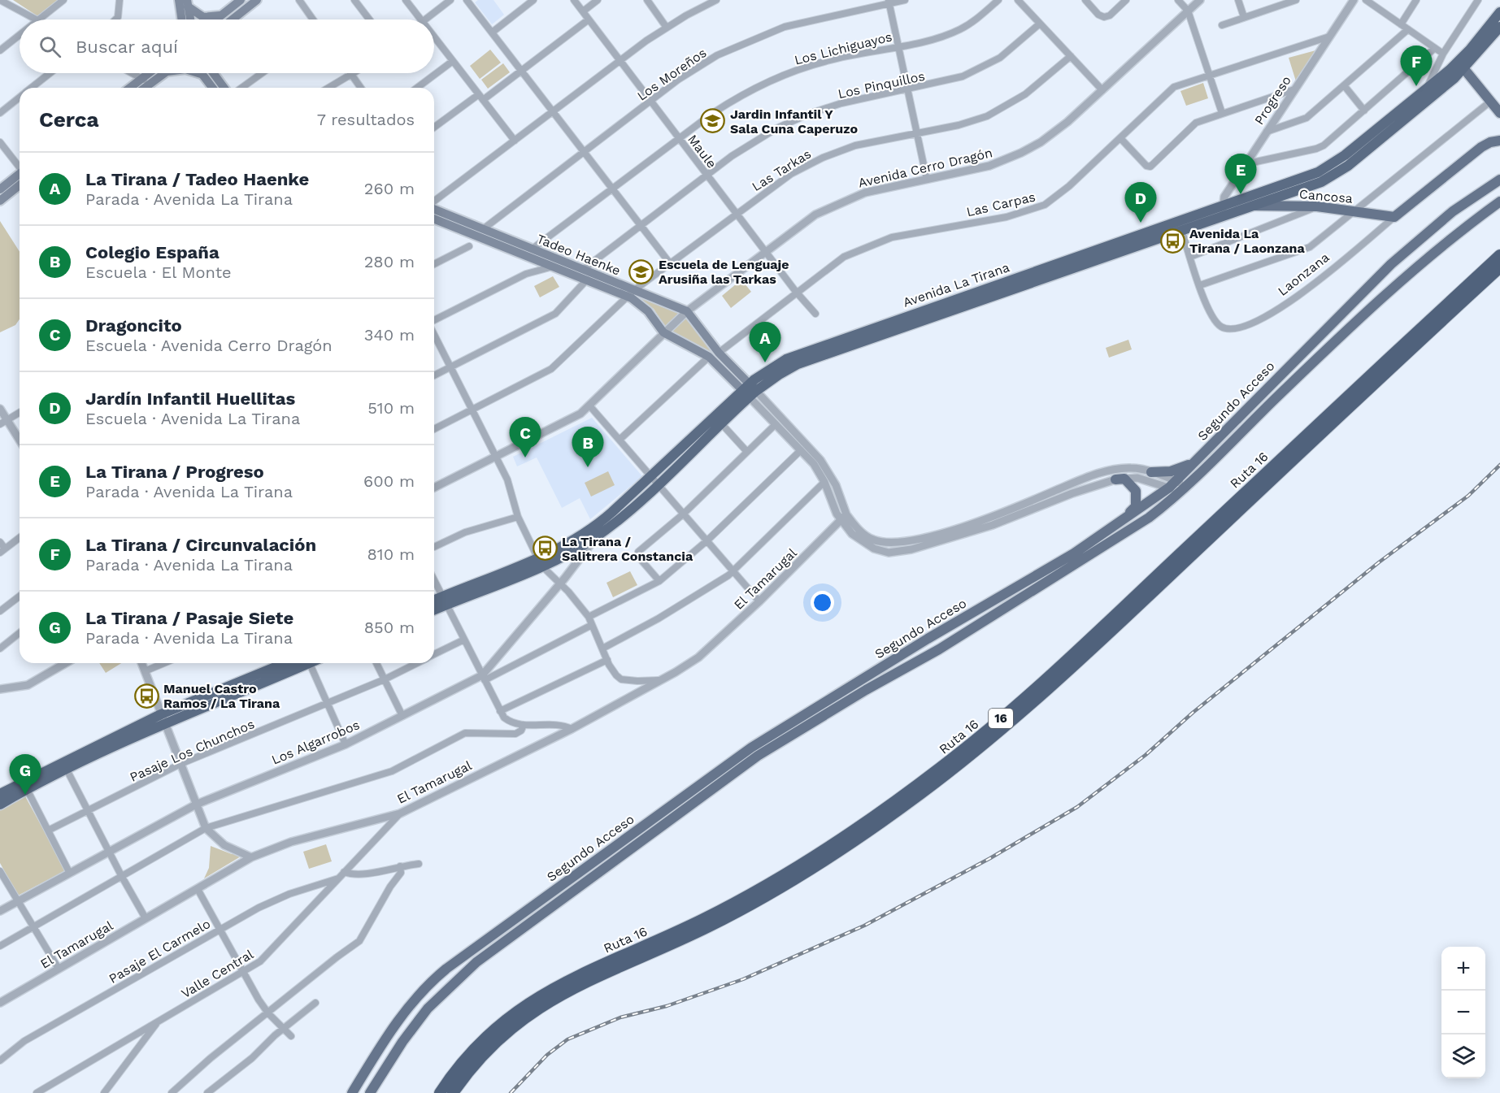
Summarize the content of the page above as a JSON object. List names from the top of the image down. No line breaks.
{"streets":{"highway":["Avenida La Tirana","Ruta 16","16"],"main road":["Cancosa","Tadeo Haenke","Laonzana","Segundo Acceso"],"street":["Los Lichiguayos","Los Moreños","Los Pinquillos","Progreso","Maule","Avenida Cerro Dragón","Las Tarkas","Las Carpas","El Tamarugal","Los Algarrobos","Pasaje Los Chunchos","Pasaje El Carmelo","Valle Central"]},"crossings":[["Los Lichiguayos","Maule"],["Los Lichiguayos","Tadeo Haenke"],["Los Moreños","Maule"],["Los Moreños","Tadeo Haenke"],["Los Pinquillos","Maule"],["Los Pinquillos","Tadeo Haenke"],["Progreso","Las Carpas"],["Progreso","Avenida La Tirana"],["Maule","Avenida Cerro Dragón"],["Maule","Las Tarkas"],["Maule","Las Carpas"],["Avenida Cerro Dragón","Tadeo Haenke"],["Las Tarkas","Tadeo Haenke"],["Cancosa","Laonzana"],["Cancosa","Avenida La Tirana"],["Las Carpas","Tadeo Haenke"],["Tadeo Haenke","Avenida La Tirana"],["Tadeo Haenke","El Tamarugal"],["Laonzana","Avenida La Tirana"],["Avenida La Tirana","Los Algarrobos"],["El Tamarugal","Valle Central"],["Pasaje El Carmelo","Valle Central"]],"places":{"school or university":["Jardin Infantil Y Sala Cuna Caperuzo","Escuela de Lenguaje Arusiña las Tarkas"],"bus stop":["Avenida La Tirana / Laonzana","La Tirana / Salitrera Constancia","Manuel Castro Ramos / La Tirana"]},"page":{"search":"Buscar aquí","pins":["F","E","D","A","C","B","G"],"heading":["Cerca","7 resultados"],"list":[{"mark":"A","name":"La Tirana / Tadeo Haenke","note":"Parada · Avenida La Tirana","value":"260 m"},{"mark":"B","name":"Colegio España","note":"Escuela · El Monte","value":"280 m"},{"mark":"C","name":"Dragoncito","note":"Escuela · Avenida Cerro Dragón","value":"340 m"},{"mark":"D","name":"Jardín Infantil Huellitas","note":"Escuela · Avenida La Tirana","value":"510 m"},{"mark":"E","name":"La Tirana / Progreso","note":"Parada · Avenida La Tirana","value":"600 m"},{"mark":"F","name":"La Tirana / Circunvalación","note":"Parada · Avenida La Tirana","value":"810 m"},{"mark":"G","name":"La Tirana / Pasaje Siete","note":"Parada · Avenida La Tirana","value":"850 m"}],"map_buttons":["+","−"]}}
